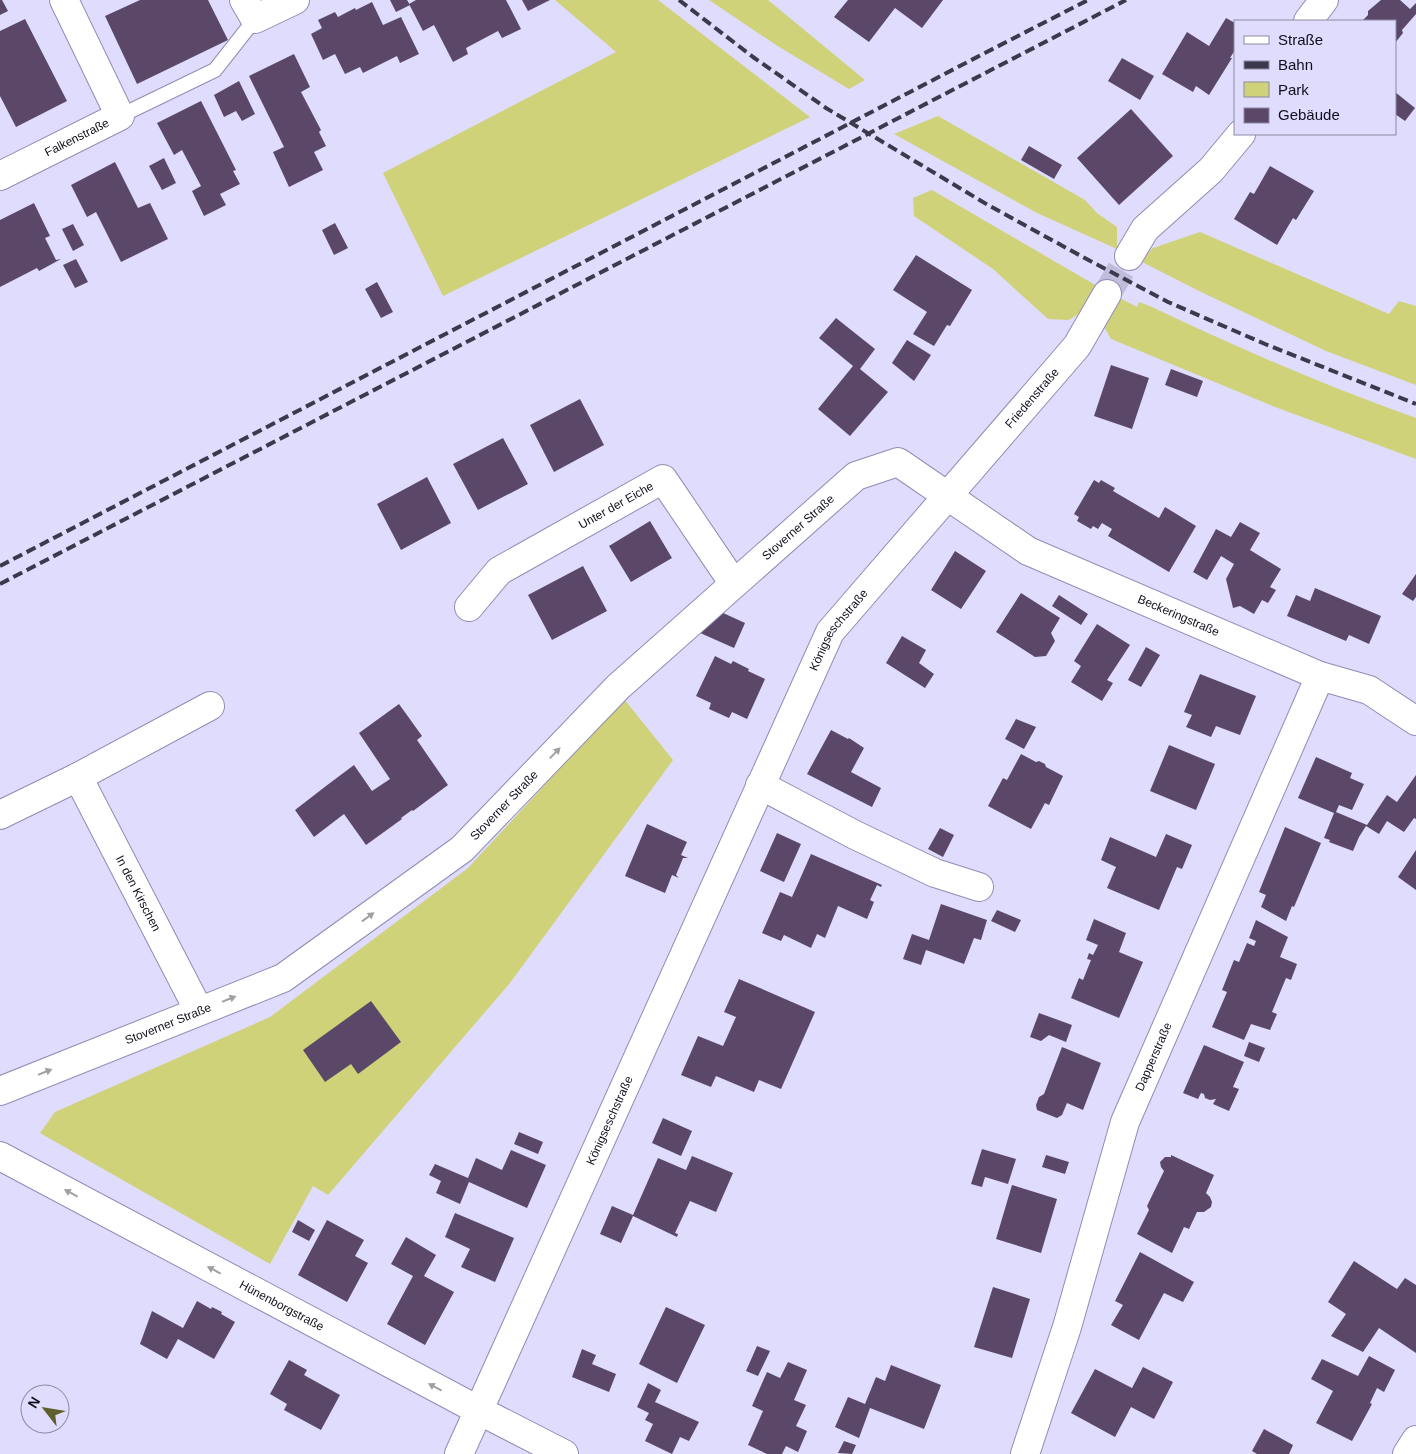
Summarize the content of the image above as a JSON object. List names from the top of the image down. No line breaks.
{"streets":{"street":["Falkenstraße","Friedenstraße","Unter der Eiche","Stoverner Straße","Beckeringstraße","Königseschstraße","In den Kirschen","Dapperstraße","Hünenborgstraße"]},"crossings":[["Friedenstraße","Stoverner Straße"],["Friedenstraße","Beckeringstraße"],["Friedenstraße","Königseschstraße"],["Unter der Eiche","Stoverner Straße"],["Stoverner Straße","Beckeringstraße"],["Stoverner Straße","Königseschstraße"],["Stoverner Straße","In den Kirschen"],["Beckeringstraße","Königseschstraße"],["Beckeringstraße","Dapperstraße"],["Königseschstraße","Hünenborgstraße"]],"one_way":["Stoverner Straße","Hünenborgstraße"],"legend":["Straße","Bahn","Park","Gebäude"],"north":"top left"}
